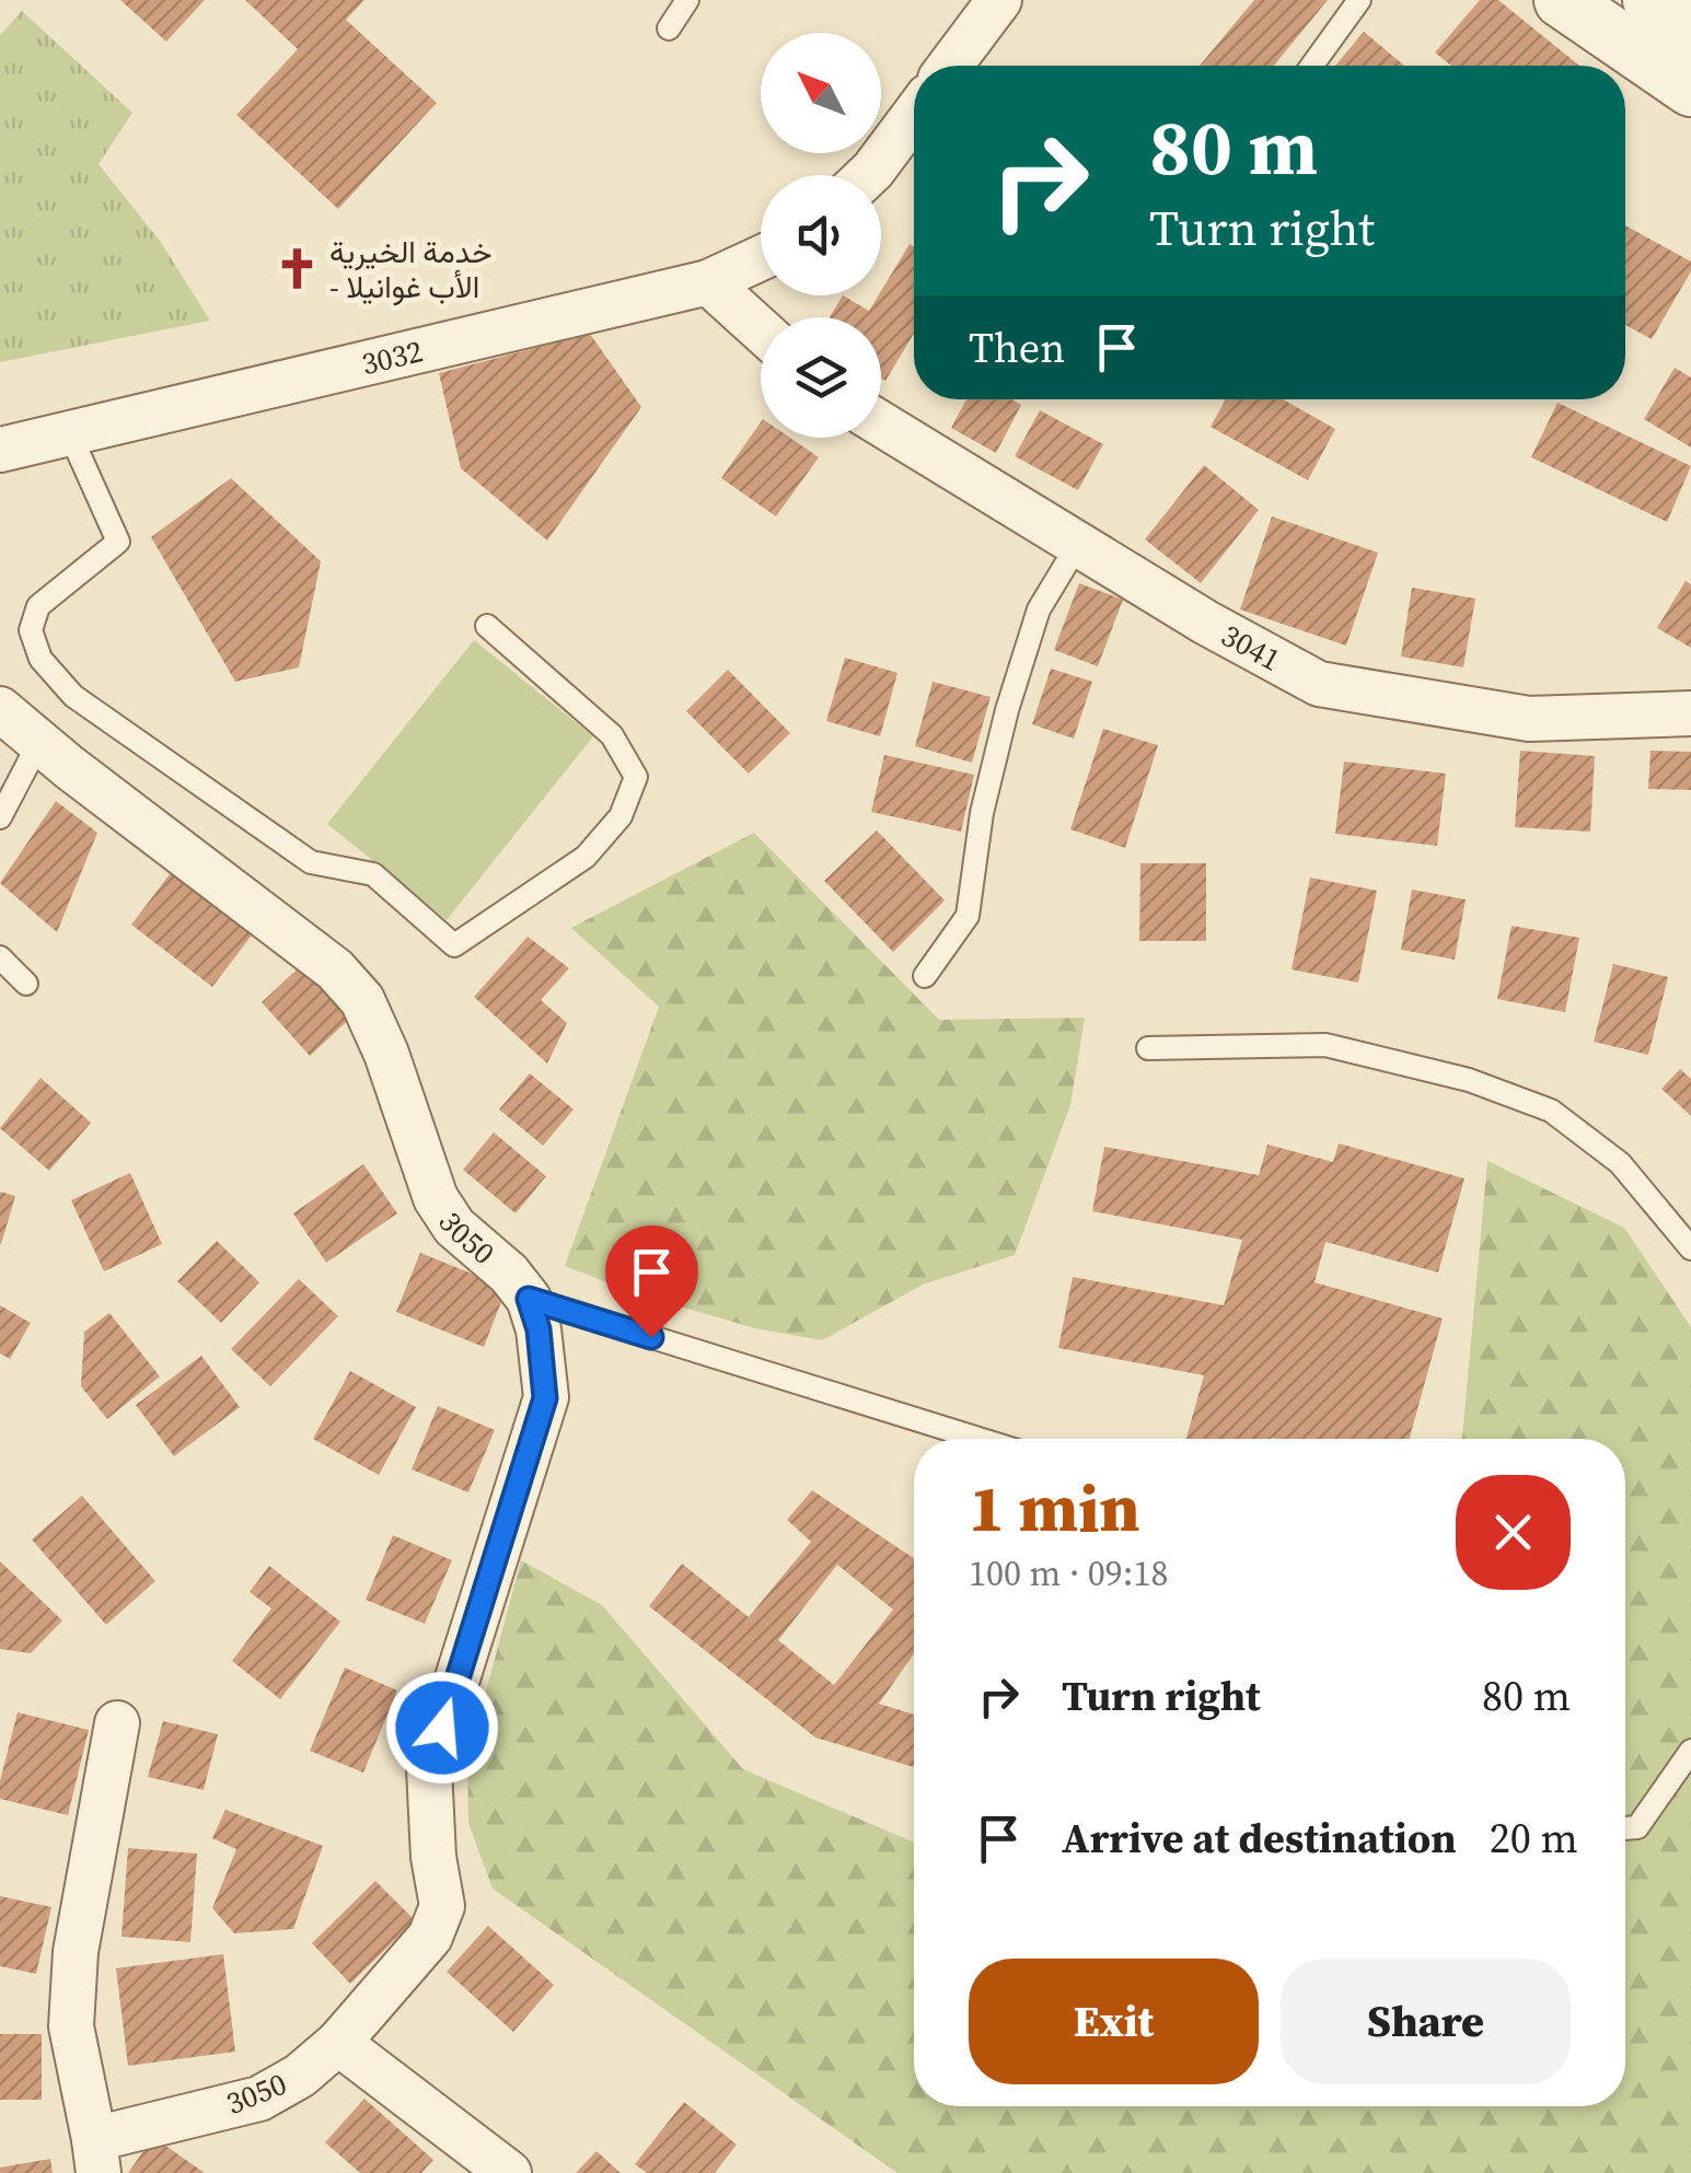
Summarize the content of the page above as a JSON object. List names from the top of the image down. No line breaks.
{"streets":{"street":["3032","3041","3050"]},"places":{"church":["خدمة الخيرية - الأب غوانيلا"]},"north":"top left","page":{"turn":["80 m","Turn right"],"then":"Then","heading":["1 min","100 m · 09:18"],"list":[{"name":"Turn right","value":"80 m"},{"name":"Arrive at destination","value":"20 m"}],"buttons":["Exit","Share"]}}
